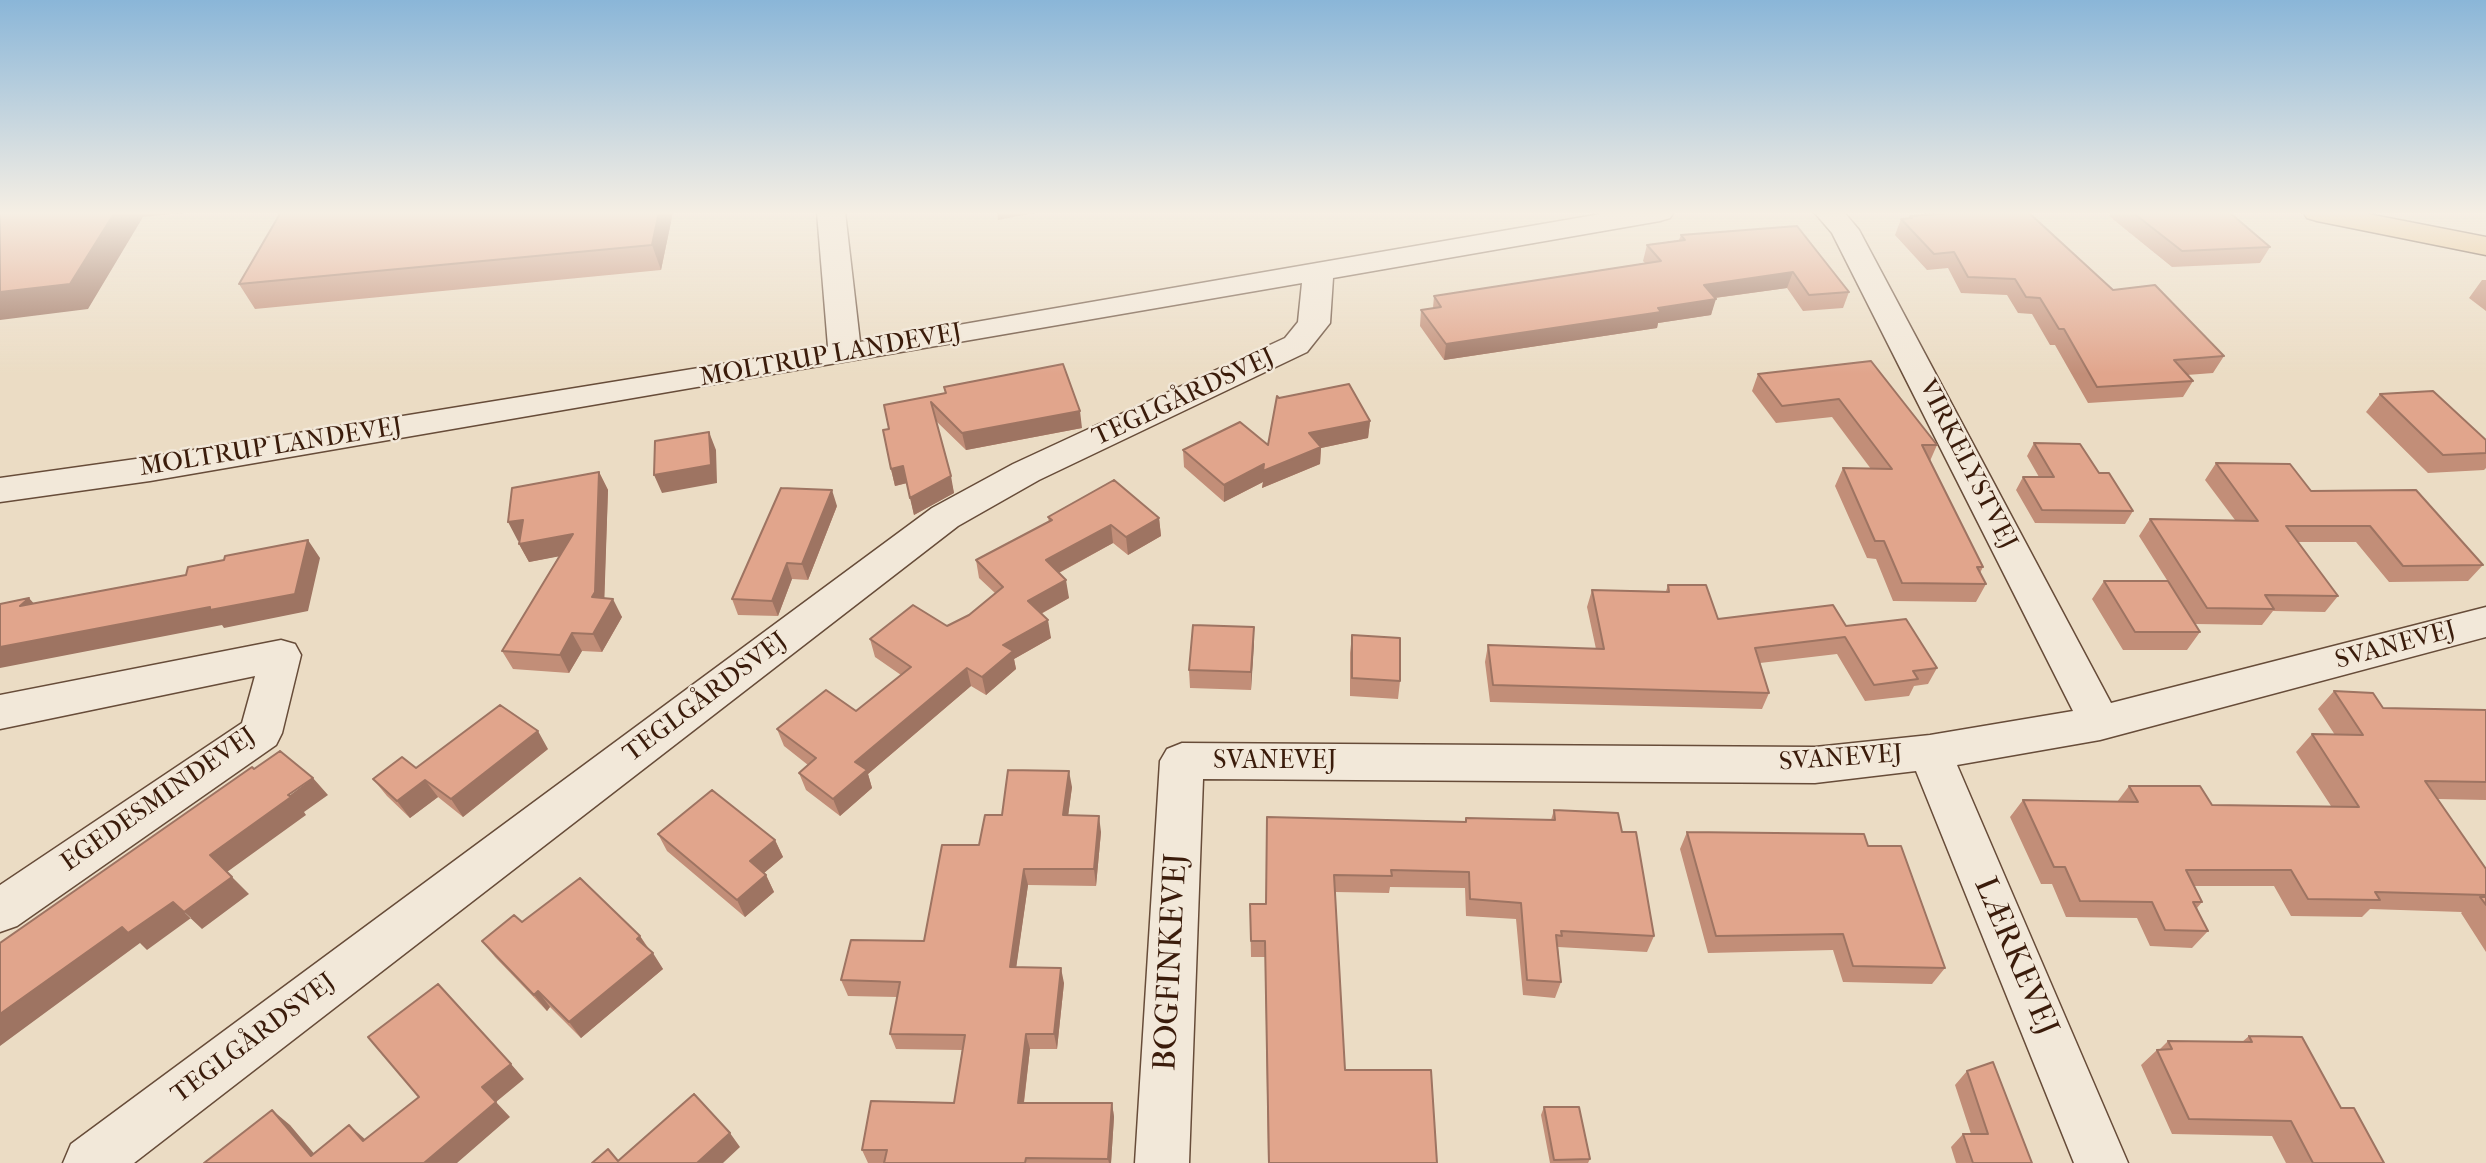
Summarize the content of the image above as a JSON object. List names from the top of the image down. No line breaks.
{"streets":{"street":["MOLTRUP LANDEVEJ","TEGLGÅRDSVEJ","VIRKELYSTVEJ","SVANEVEJ","EGEDESMINDEVEJ","LÆRKEVEJ","BOGFINKEVEJ"]},"crossings":[["MOLTRUP LANDEVEJ","TEGLGÅRDSVEJ"],["VIRKELYSTVEJ","SVANEVEJ"],["SVANEVEJ","LÆRKEVEJ"],["SVANEVEJ","BOGFINKEVEJ"]]}
